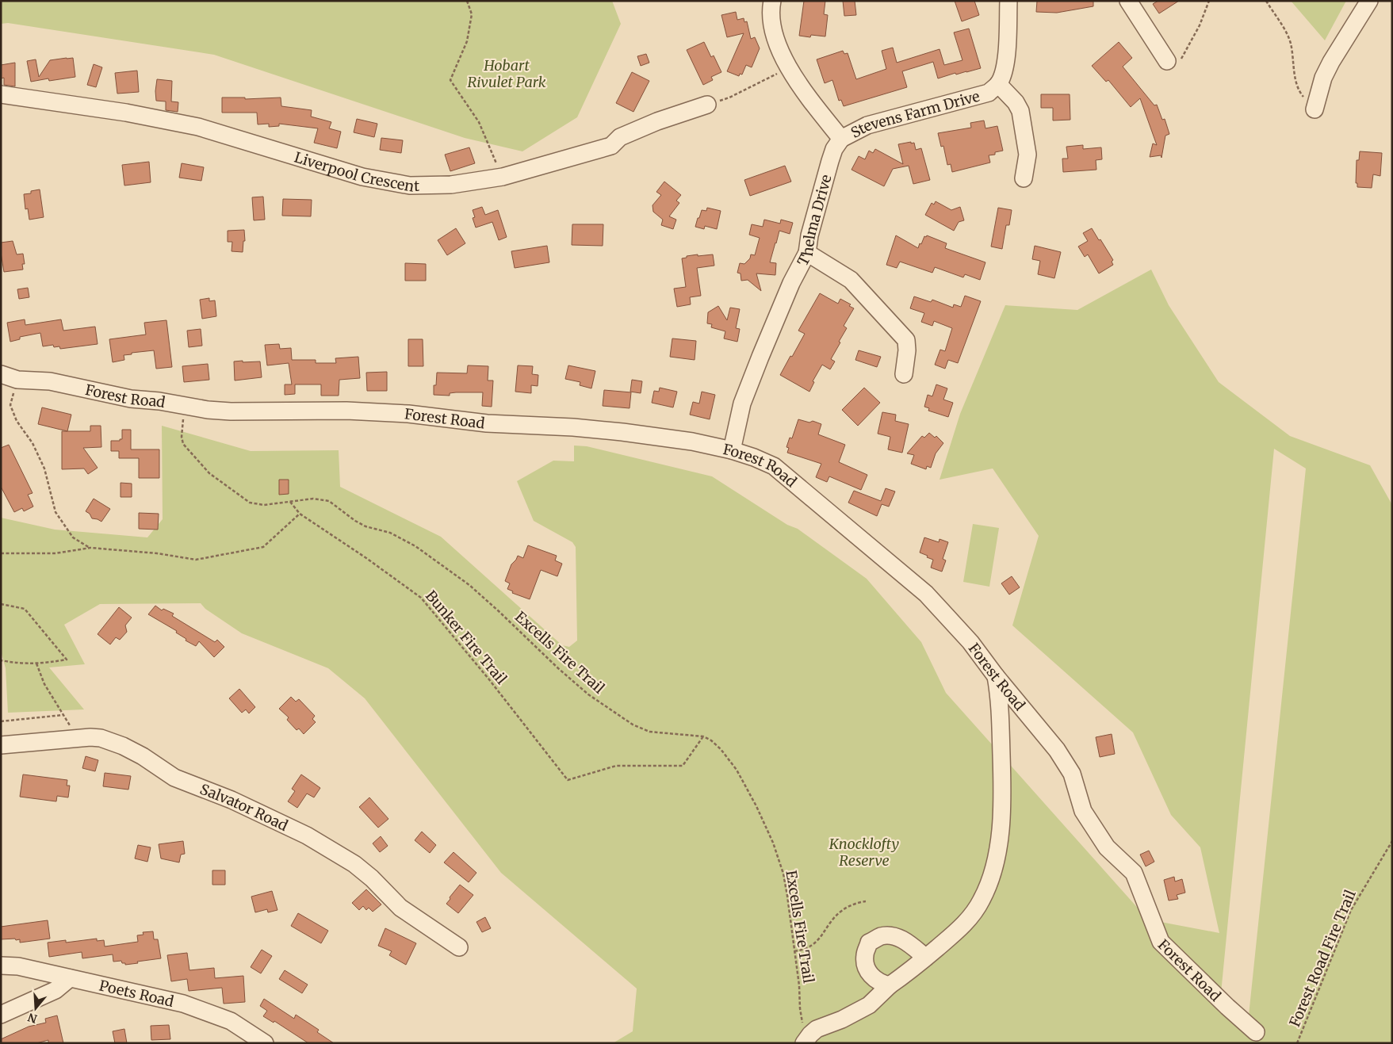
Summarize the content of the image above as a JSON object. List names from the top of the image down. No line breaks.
{"streets":{"street":["Stevens Farm Drive","Liverpool Crescent","Thelma Drive","Forest Road","Salvator Road","Poets Road"],"path":["Bunker Fire Trail","Excells Fire Trail","Forest Road Fire Trail"]},"crossings":[["Stevens Farm Drive","Thelma Drive"],["Thelma Drive","Forest Road"],["Forest Road","Excells Fire Trail"],["Bunker Fire Trail","Excells Fire Trail"]],"parks":["Hobart Rivulet Park","Knocklofty Reserve"],"north":"bottom"}
